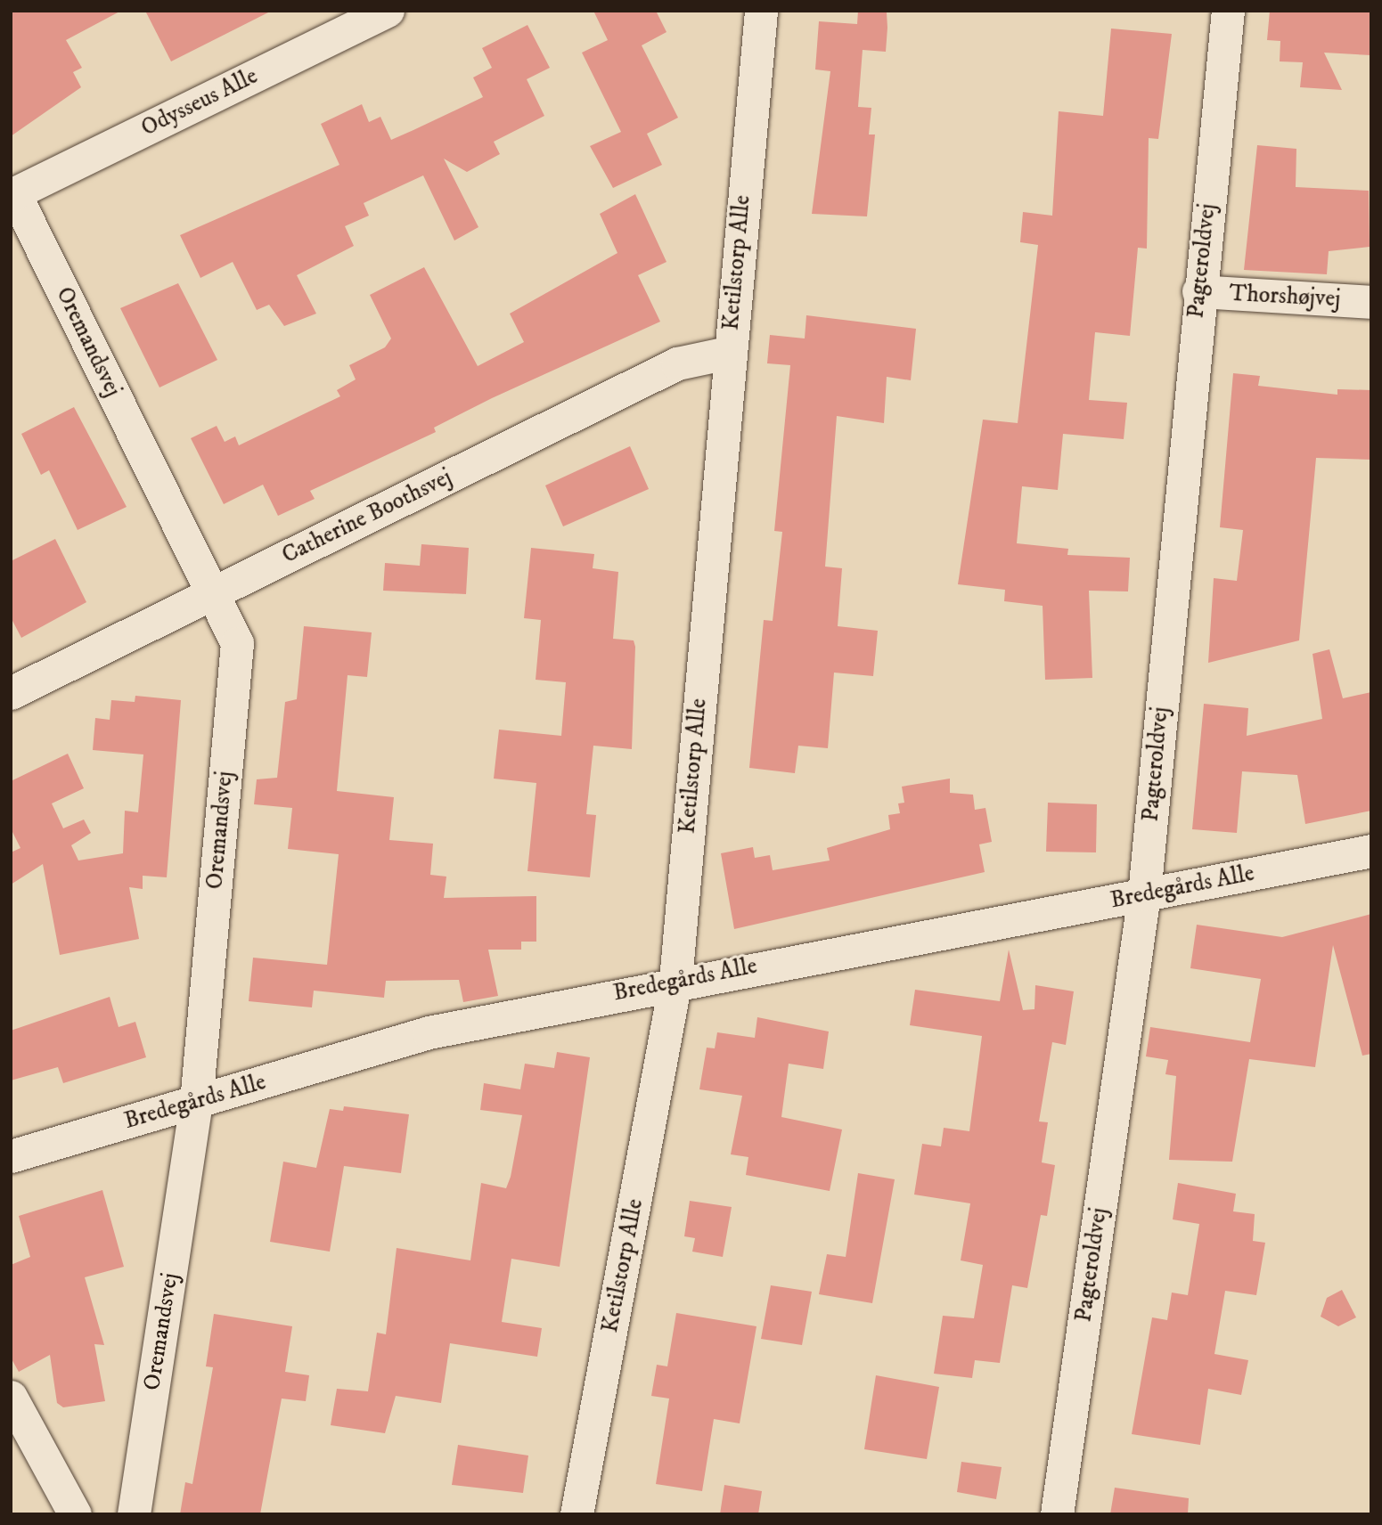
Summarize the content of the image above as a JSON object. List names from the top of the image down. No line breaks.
{"streets":{"street":["Odysseus Alle","Pagteroldvej","Ketilstorp Alle","Thorshøjvej","Oremandsvej","Catherine Boothsvej","Bredegårds Alle"]},"crossings":[["Odysseus Alle","Oremandsvej"],["Pagteroldvej","Thorshøjvej"],["Pagteroldvej","Bredegårds Alle"],["Ketilstorp Alle","Catherine Boothsvej"],["Ketilstorp Alle","Bredegårds Alle"],["Oremandsvej","Catherine Boothsvej"],["Oremandsvej","Bredegårds Alle"]]}
